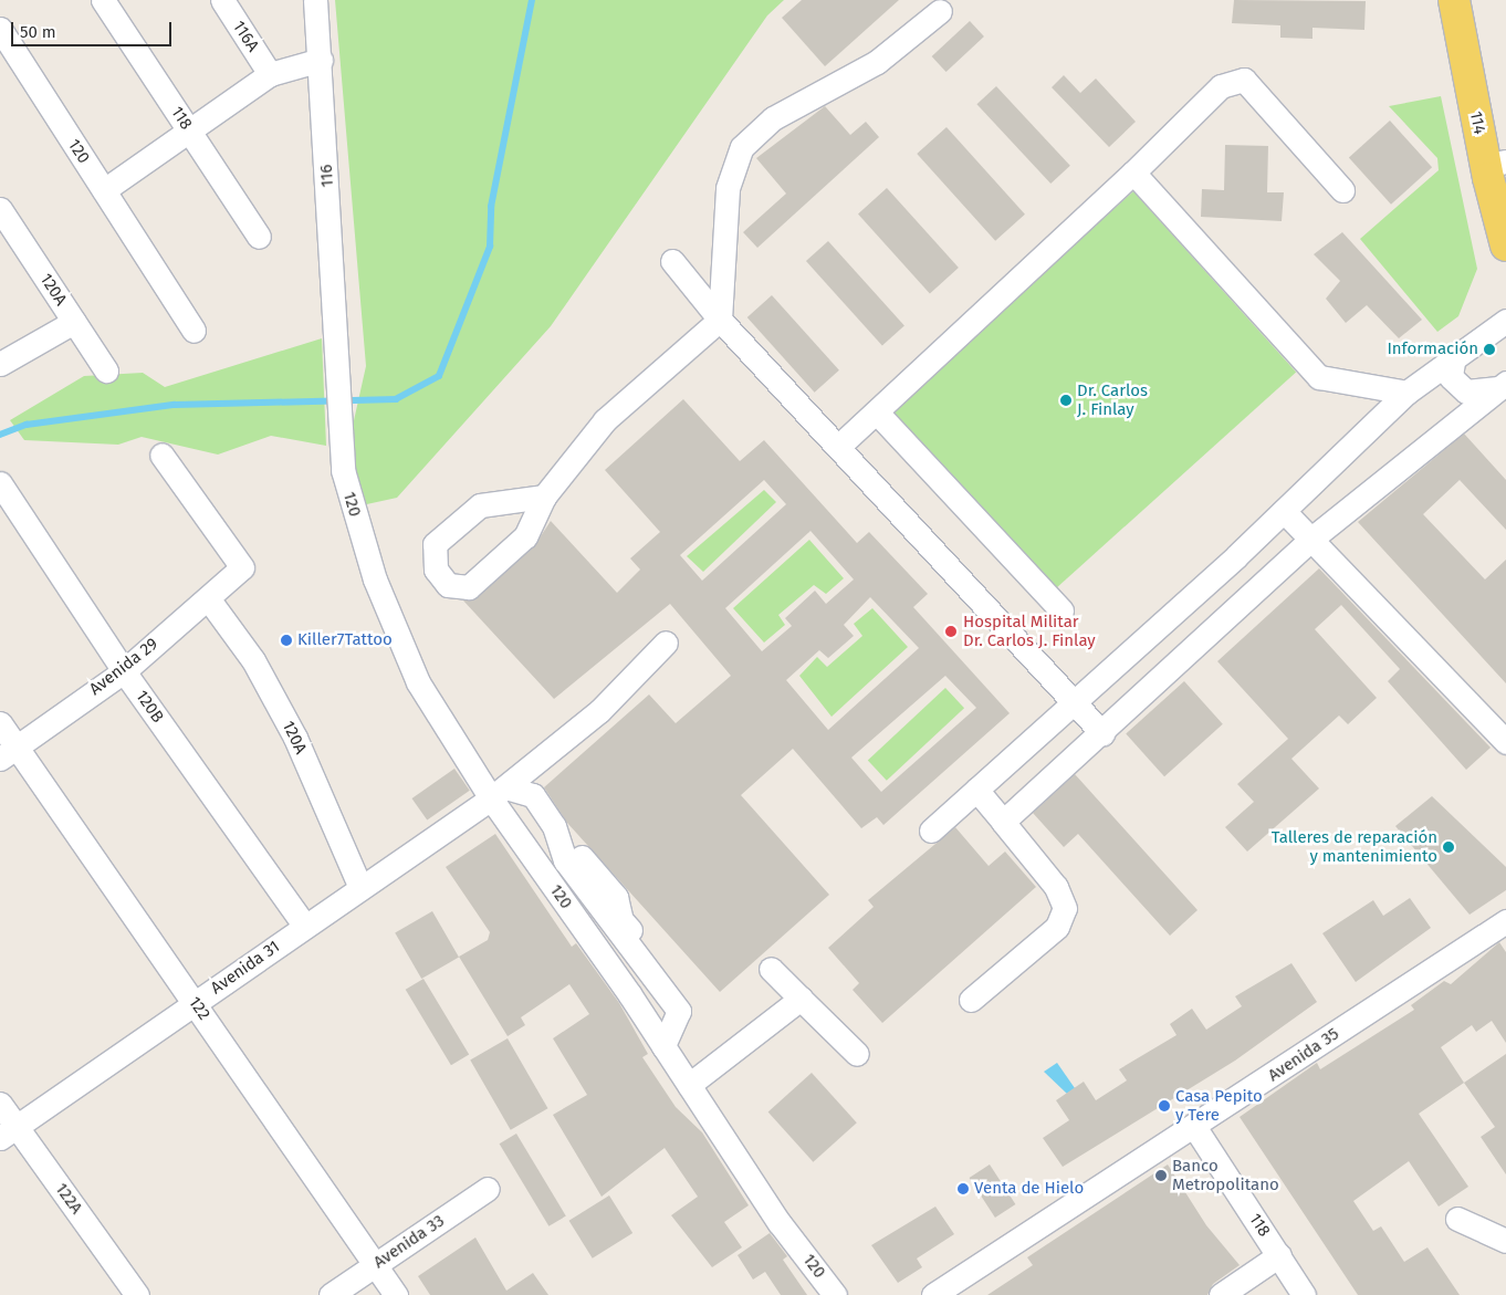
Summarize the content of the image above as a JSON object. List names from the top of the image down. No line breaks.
{"streets":{"main road":["114"],"street":["116A","118","120","116","120A","Avenida 29","120B","Avenida 31","122","Avenida 35","122A","Avenida 33"]},"crossings":[["118","Avenida 35"],["120","116"],["120","Avenida 31"],["120A","Avenida 29"],["120A","Avenida 31"],["Avenida 29","120B"],["Avenida 29","122"],["120B","Avenida 31"],["Avenida 31","122"],["Avenida 31","122A"],["122","Avenida 33"]],"places":["Información","Dr. Carlos J. Finlay","Hospital Militar Dr. Carlos J. Finlay","Killer7Tattoo","Talleres de reparación y mantenimiento","Casa Pepito y Tere","Banco Metropolitano","Venta de Hielo"],"scale_bar":"50 m"}
